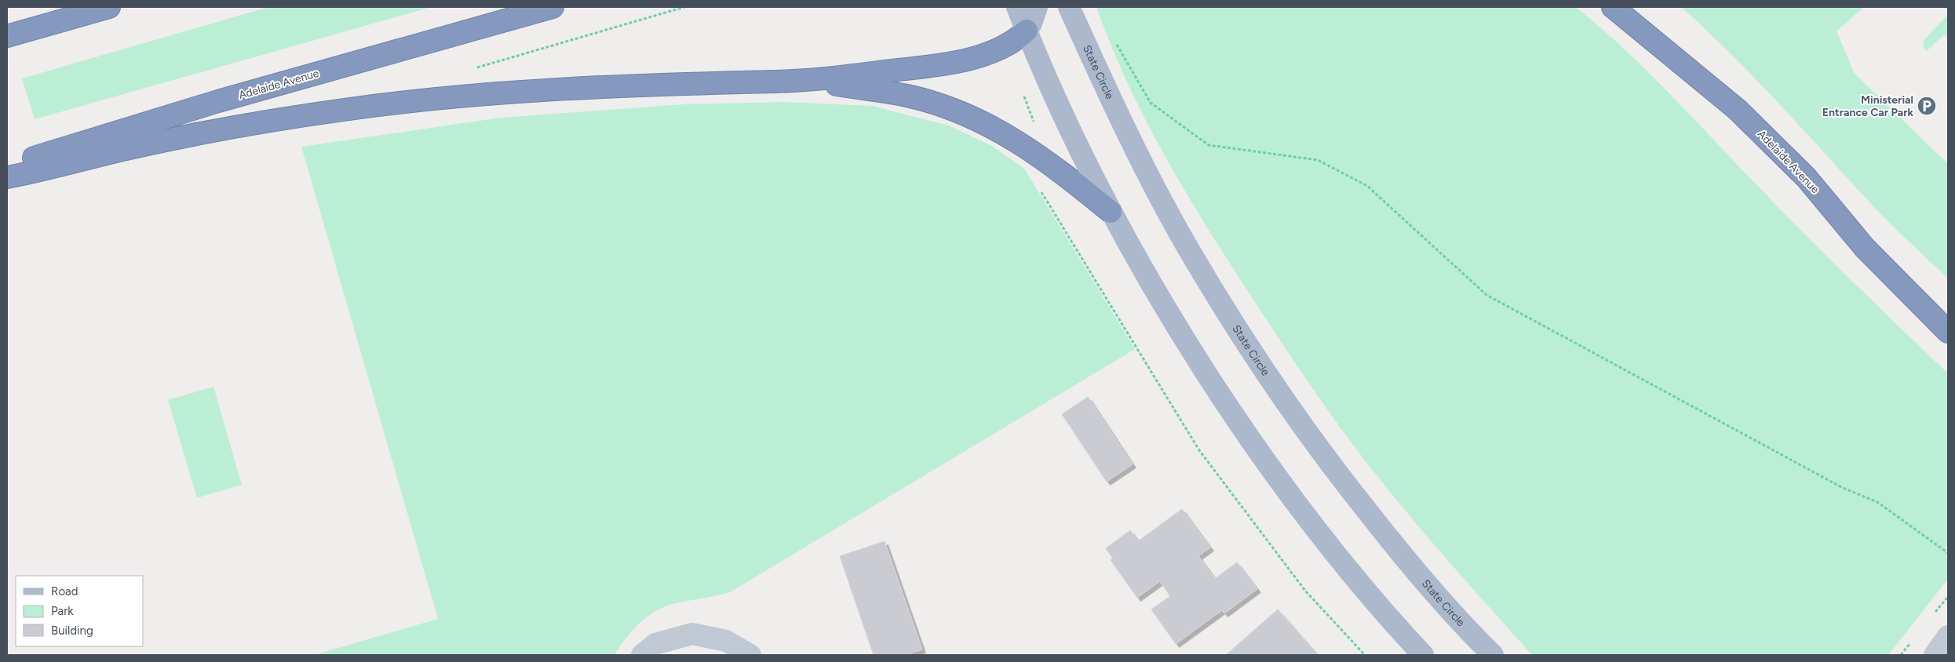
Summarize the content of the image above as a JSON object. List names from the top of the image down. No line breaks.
{"streets":{"highway":["Adelaide Avenue"],"main road":["State Circle"]},"places":{"parking":["Ministerial Entrance Car Park"]},"legend":["Road","Park","Building"]}
